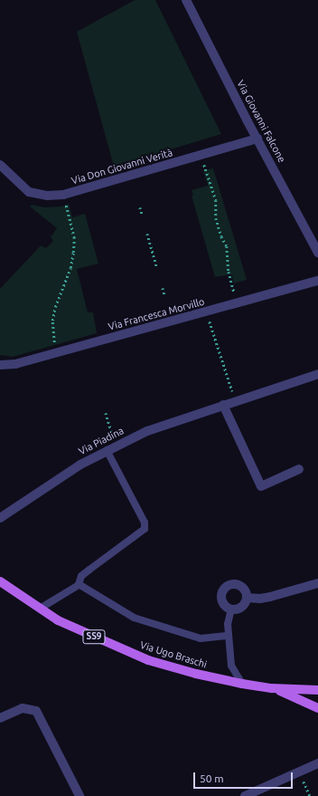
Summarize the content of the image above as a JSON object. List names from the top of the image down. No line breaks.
{"streets":{"main road":["SS9","Via Ugo Braschi"],"street":["Via Giovanni Falcone","Via Don Giovanni Verità","Via Francesca Morvillo","Via Piadina"]},"crossings":[["Via Giovanni Falcone","Via Don Giovanni Verità"]],"scale_bar":"50 m"}
